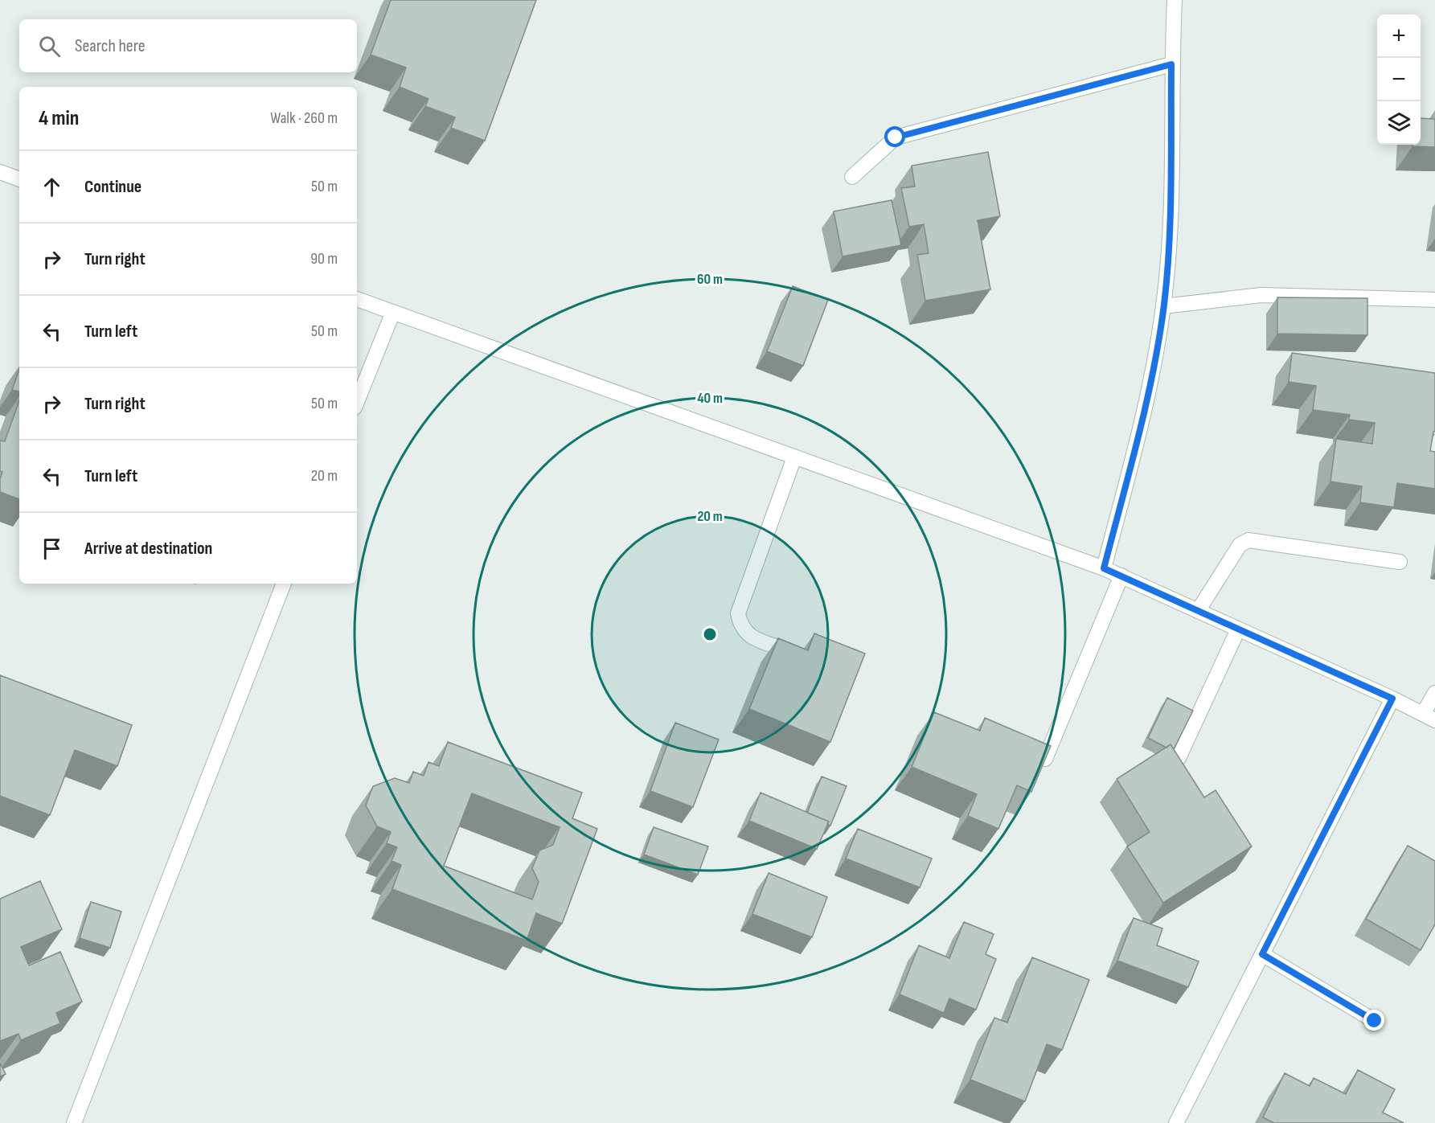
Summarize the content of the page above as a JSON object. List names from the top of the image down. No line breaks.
{"page":{"map_buttons":["+","−"],"search":"Search here","heading":["4 min","Walk · 260 m"],"list":[["Continue","50 m"],["Turn right","90 m"],["Turn left","50 m"],["Turn right","50 m"],["Turn left","20 m"],"Arrive at destination"]},"rings":["60 m","40 m","20 m"]}
